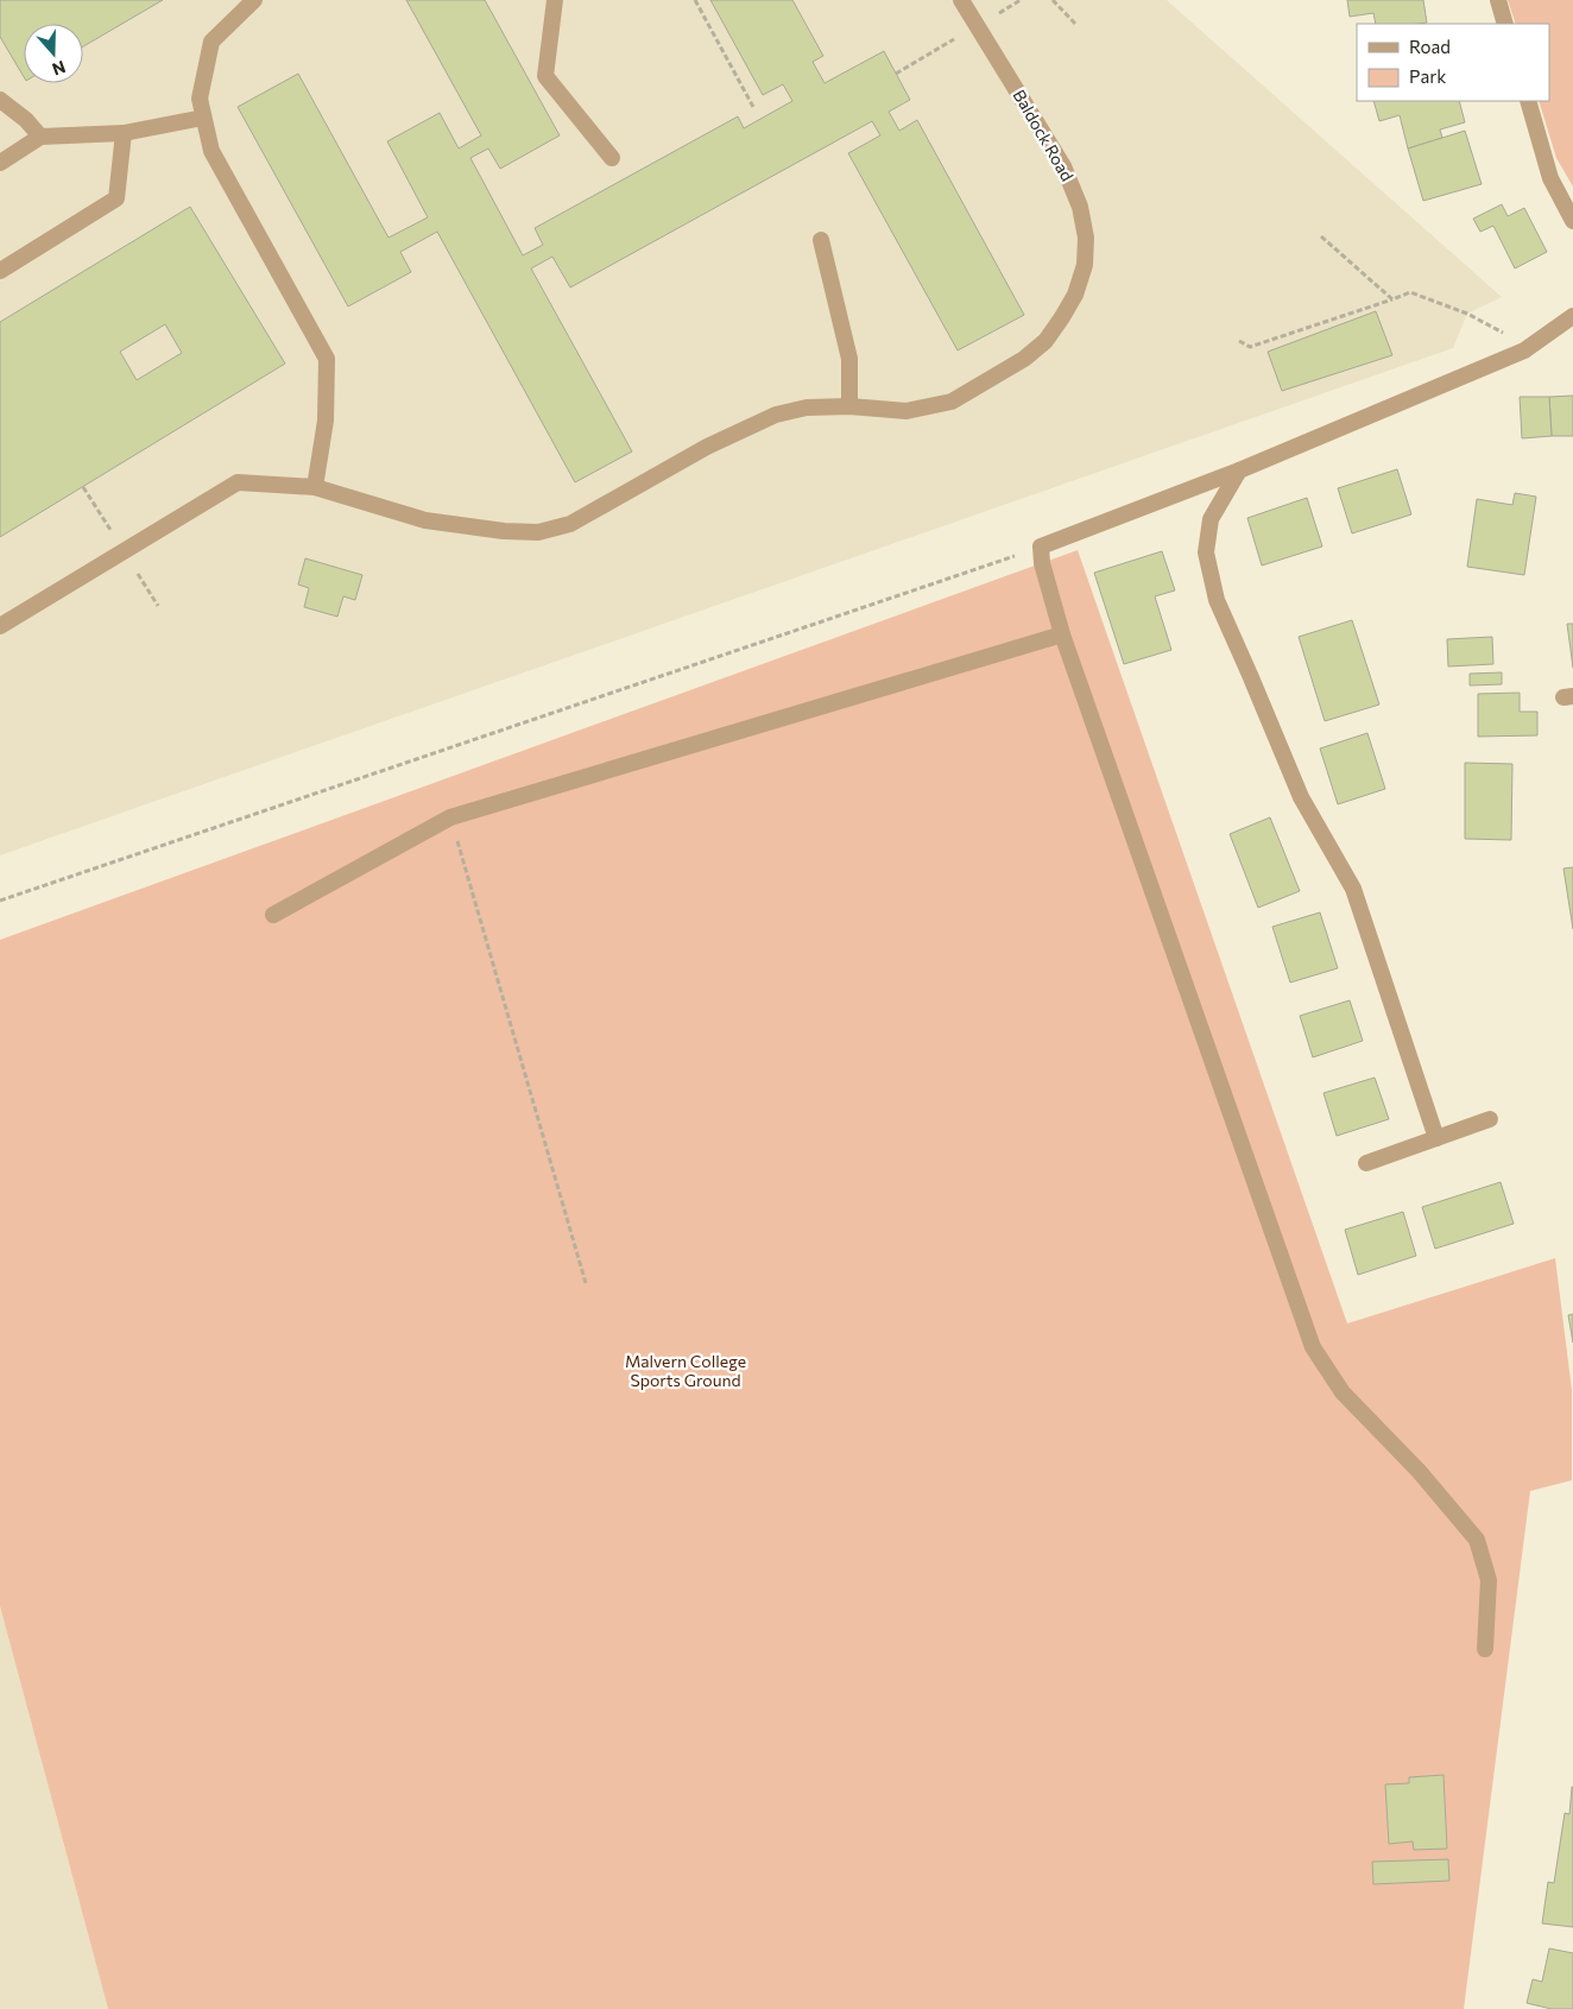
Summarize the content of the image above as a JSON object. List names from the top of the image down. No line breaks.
{"streets":{"street":["Baldock Road"]},"parks":["Malvern College Sports Ground"],"legend":["Road","Park"],"north":"bottom"}
